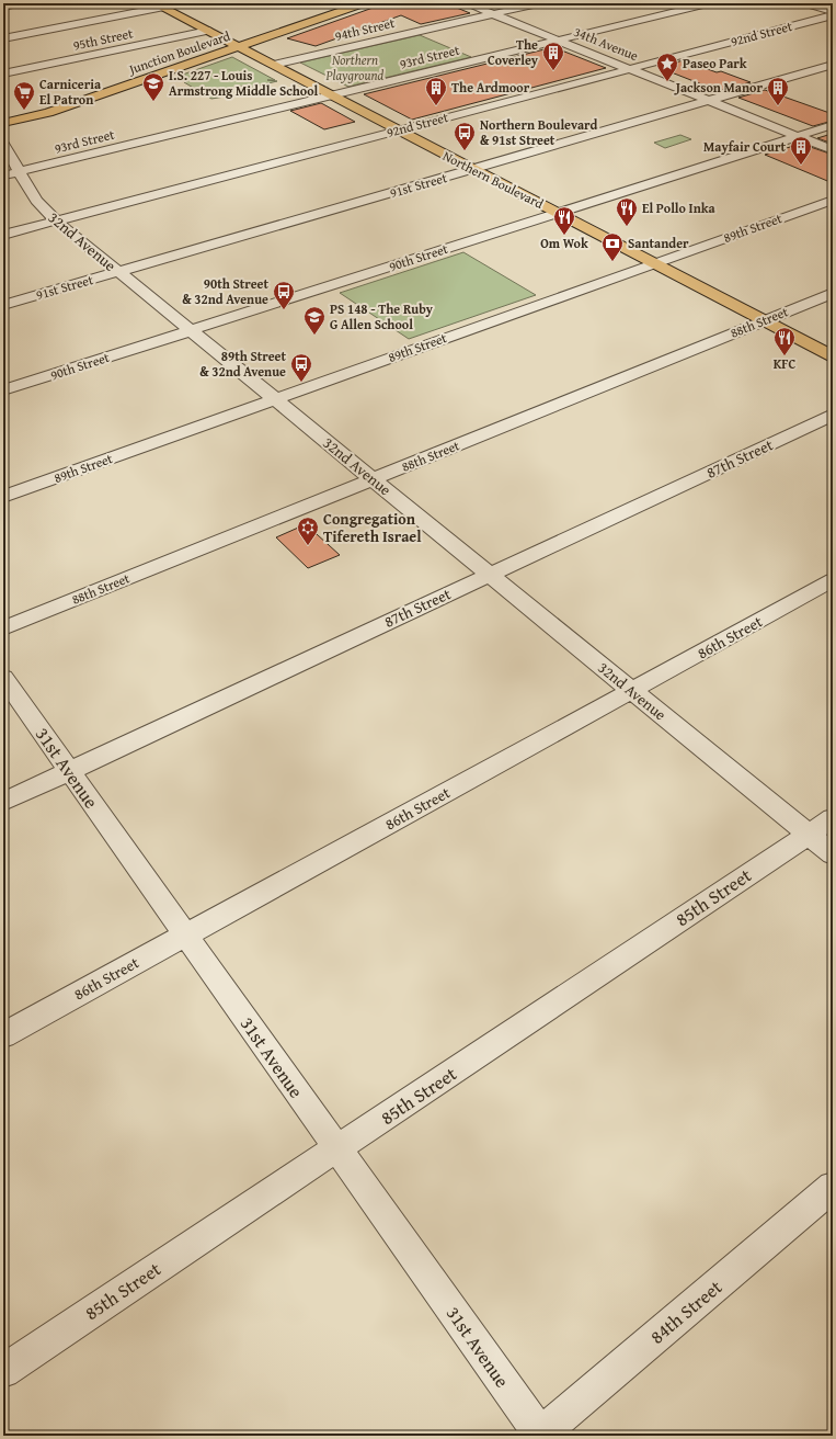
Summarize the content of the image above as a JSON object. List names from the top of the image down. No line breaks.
{"streets":{"main road":["Junction Boulevard","Northern Boulevard"],"street":["94th Street","92nd Street","95th Street","34th Avenue","93rd Street","91st Street","89th Street","32nd Avenue","90th Street","88th Street","87th Street","86th Street","31st Avenue","85th Street","84th Street"]},"crossings":[["94th Street","34th Avenue"],["94th Street","Northern Boulevard"],["92nd Street","34th Avenue"],["92nd Street","Northern Boulevard"],["92nd Street","32nd Avenue"],["95th Street","Northern Boulevard"],["34th Avenue","93rd Street"],["34th Avenue","91st Street"],["34th Avenue","90th Street"],["Junction Boulevard","Northern Boulevard"],["93rd Street","Northern Boulevard"],["93rd Street","32nd Avenue"],["Northern Boulevard","91st Street"],["Northern Boulevard","89th Street"],["Northern Boulevard","90th Street"],["Northern Boulevard","88th Street"],["91st Street","32nd Avenue"],["89th Street","32nd Avenue"],["32nd Avenue","90th Street"],["32nd Avenue","88th Street"],["32nd Avenue","87th Street"],["32nd Avenue","86th Street"],["32nd Avenue","85th Street"],["87th Street","31st Avenue"],["86th Street","31st Avenue"],["31st Avenue","85th Street"],["31st Avenue","84th Street"]],"parks":["Northern Playground"],"places":{"building":["The Coverley","The Ardmoor","Jackson Manor","Mayfair Court"],"place":["Paseo Park"],"school or university":["I.S. 227 - Louis Armstrong Middle School","PS 148 - The Ruby G Allen School"],"supermarket":["Carniceria El Patron"],"bus stop":["Northern Boulevard & 91st Street","90th Street & 32nd Avenue","89th Street & 32nd Avenue"],"restaurant":["El Pollo Inka","Om Wok","KFC"],"bank":["Santander"],"synagogue":["Congregation Tifereth Israel"]}}
